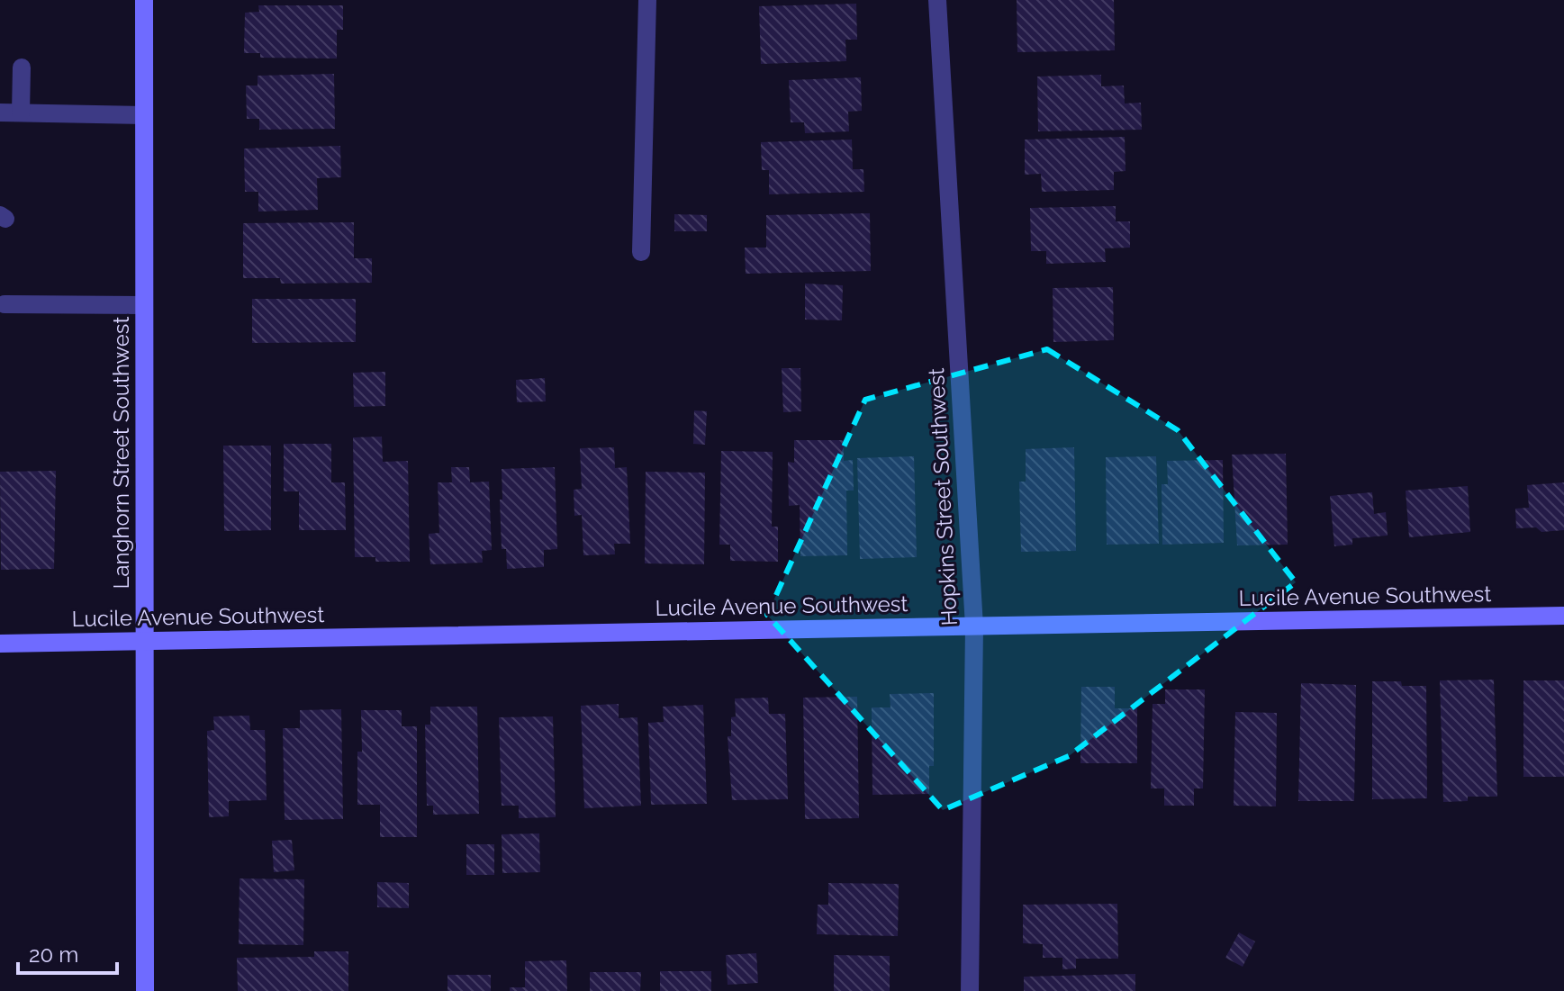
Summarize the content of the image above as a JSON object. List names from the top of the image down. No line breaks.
{"streets":{"street":["Langhorn Street Southwest","Hopkins Street Southwest","Lucile Avenue Southwest"]},"crossings":[["Langhorn Street Southwest","Lucile Avenue Southwest"],["Hopkins Street Southwest","Lucile Avenue Southwest"]],"scale_bar":"20 m"}
